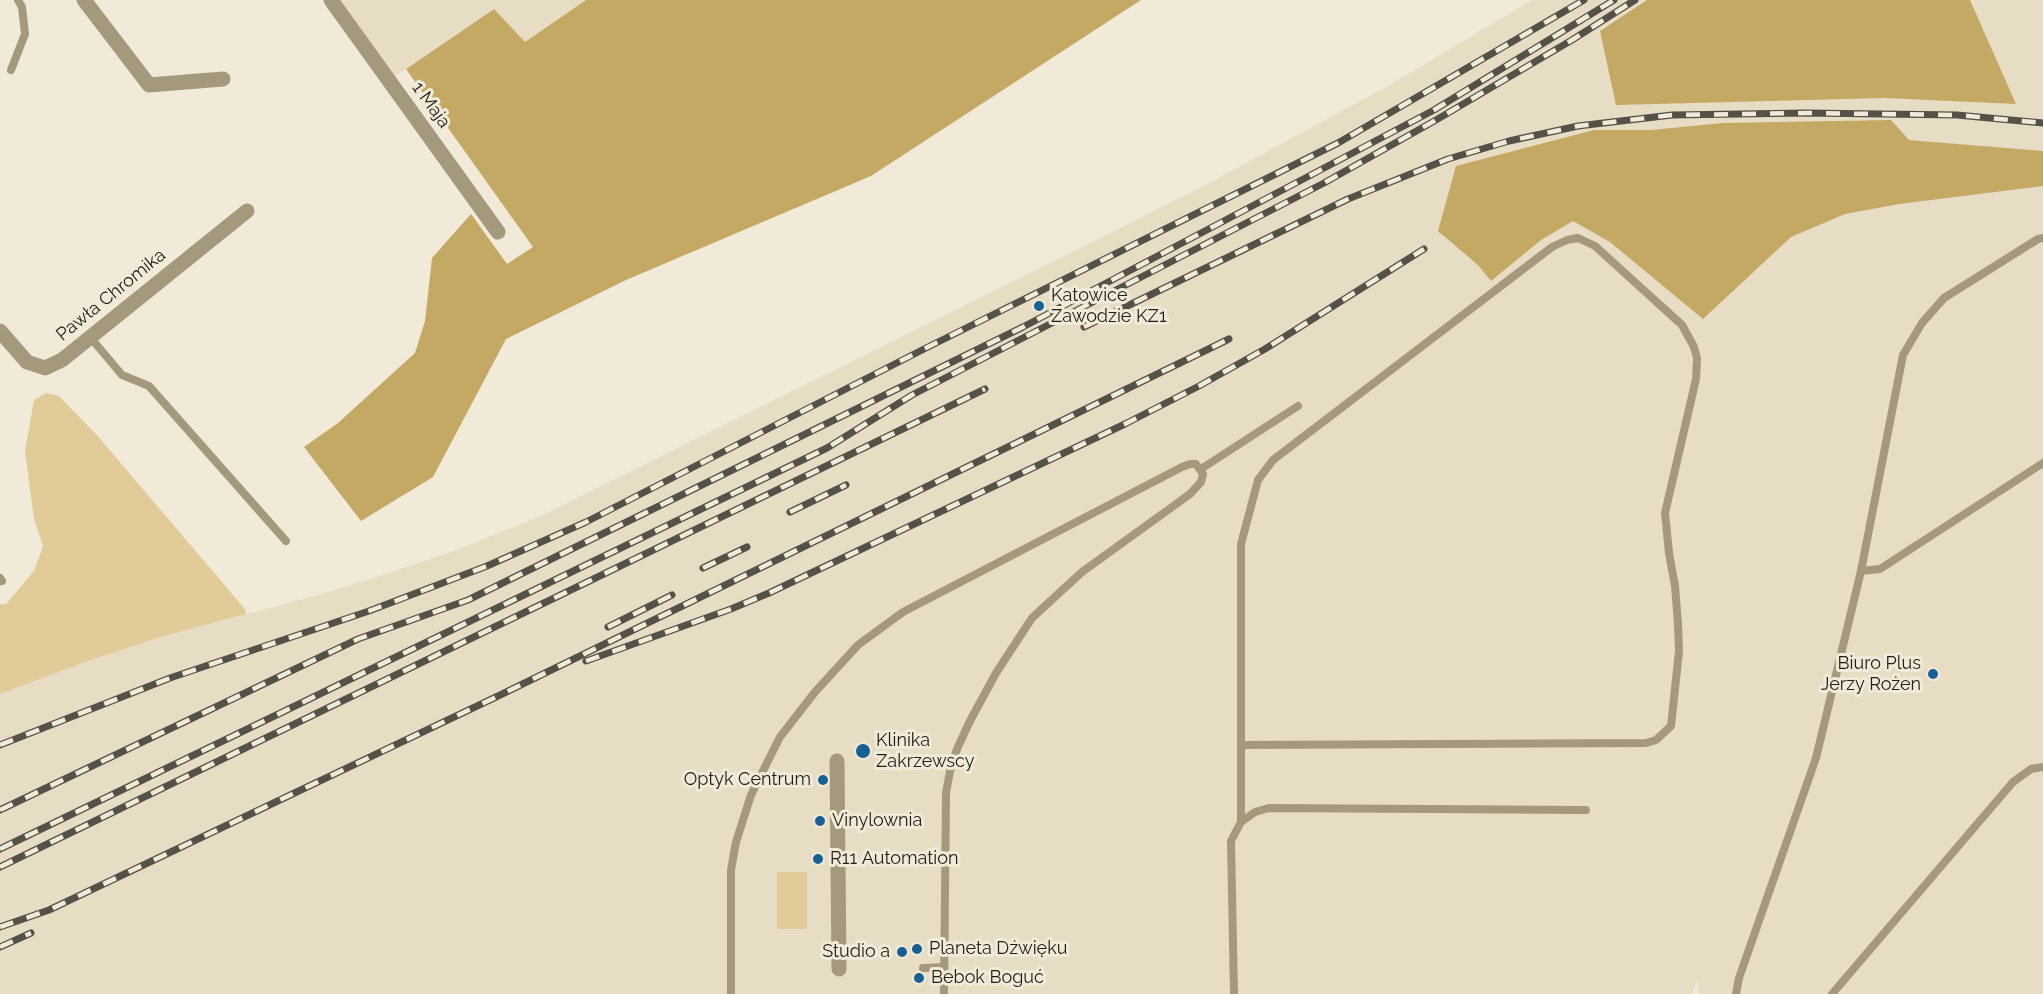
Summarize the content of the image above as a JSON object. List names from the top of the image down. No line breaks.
{"streets":{"street":["1 Maja","Pawła Chromika"]},"places":["Katowice Zawodzie KZ1","Biuro Plus Jerzy Rożen","Klinika Zakrzewscy","Optyk Centrum","Vinylownia","R11 Automation","Planeta Dźwięku","Studio a","Bebok Boguć"]}
